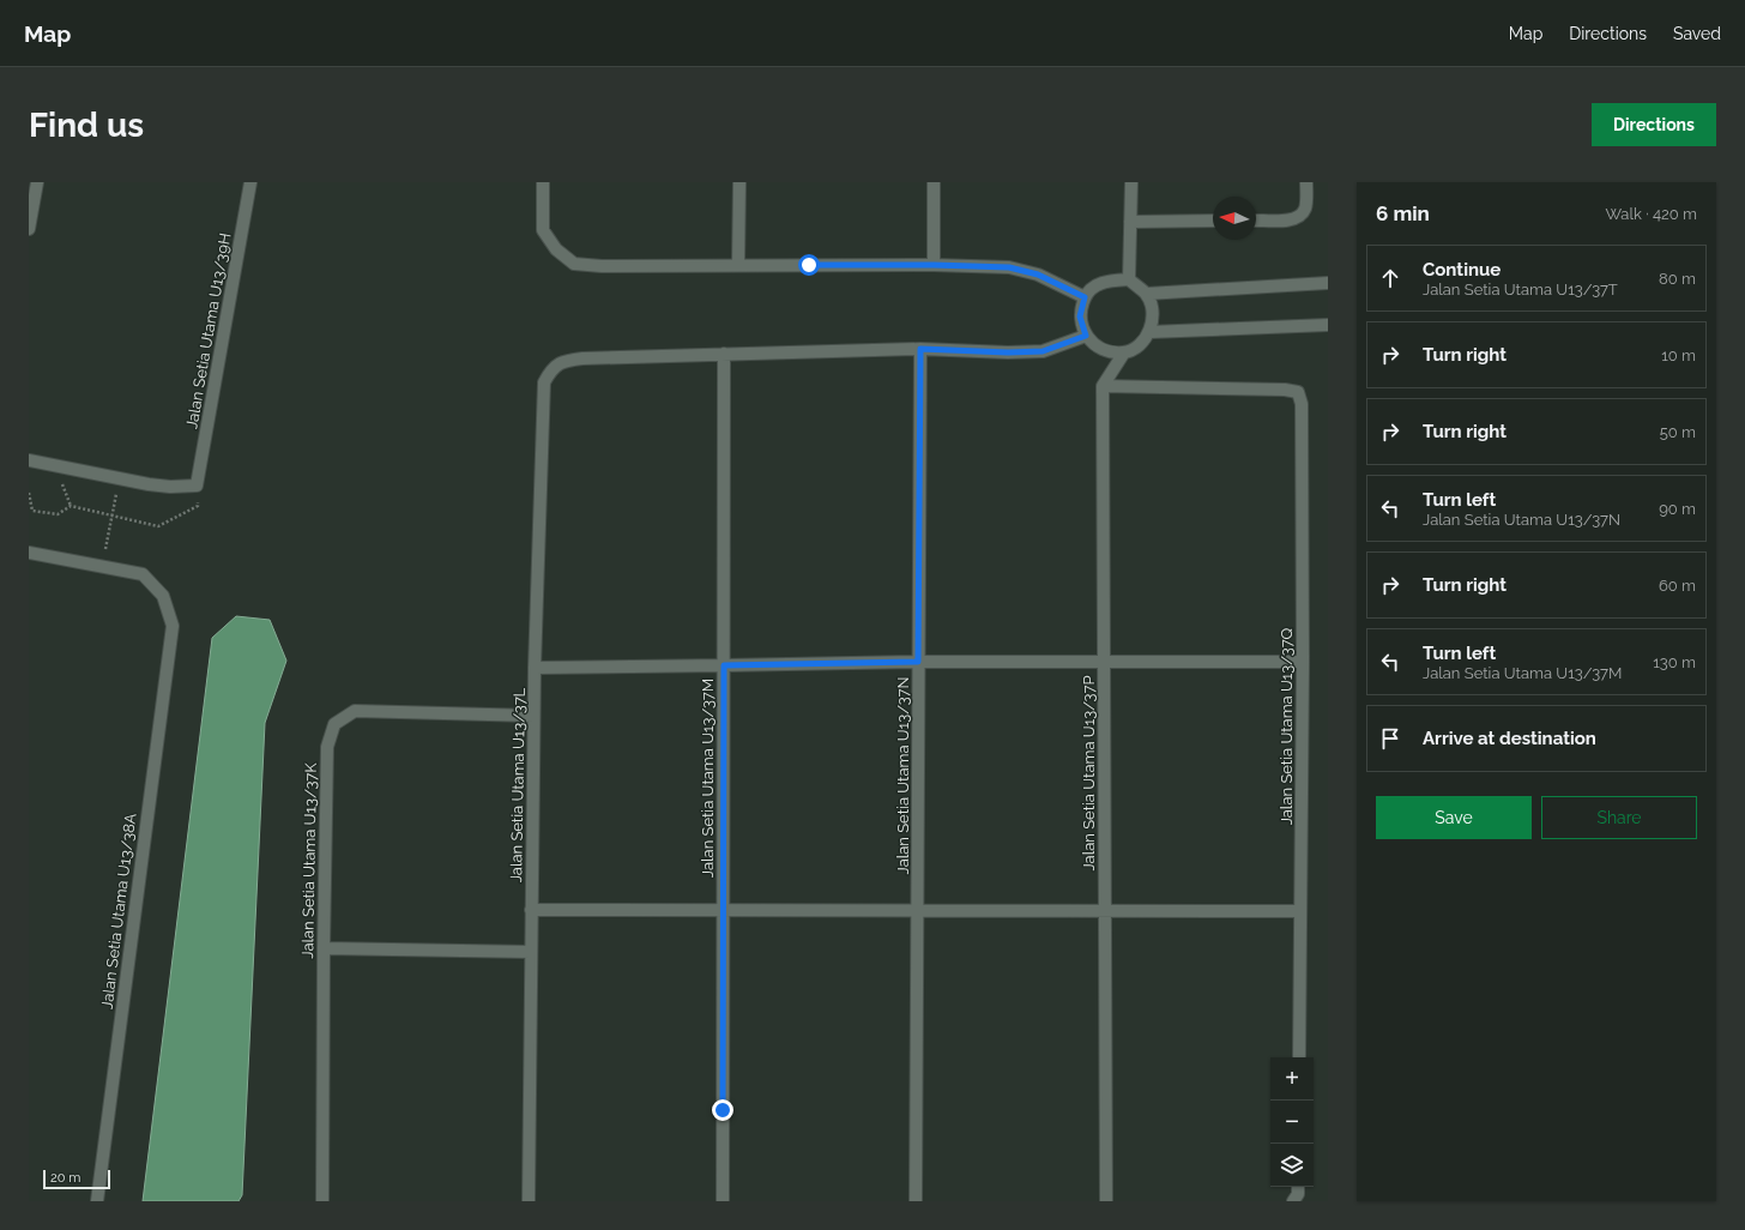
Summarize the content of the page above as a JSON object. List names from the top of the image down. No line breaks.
{"streets":{"street":["Jalan Setia Utama U13/39H","Jalan Setia Utama U13/37Q","Jalan Setia Utama U13/37P","Jalan Setia Utama U13/37N","Jalan Setia Utama U13/37M","Jalan Setia Utama U13/37L","Jalan Setia Utama U13/37K","Jalan Setia Utama U13/38A"]},"crossings":[["Jalan Setia Utama U13/37Q","Jalan Setia Utama U13/37P"],["Jalan Setia Utama U13/37M","Jalan Setia Utama U13/37L"],["Jalan Setia Utama U13/37L","Jalan Setia Utama U13/37K"]],"scale_bar":"20 m","north":"left","page":{"header":"Map","nav":["Map","Directions","Saved"],"buttons":["Directions",["Save","Share"]],"title":"Find us","heading":["6 min","Walk · 420 m"],"list":[["Continue","Jalan Setia Utama U13/37T","80 m"],["Turn right","10 m"],["Turn right","50 m"],["Turn left","Jalan Setia Utama U13/37N","90 m"],["Turn right","60 m"],["Turn left","Jalan Setia Utama U13/37M","130 m"],"Arrive at destination"],"map_buttons":["+","−"],"scale":"20 m"}}
